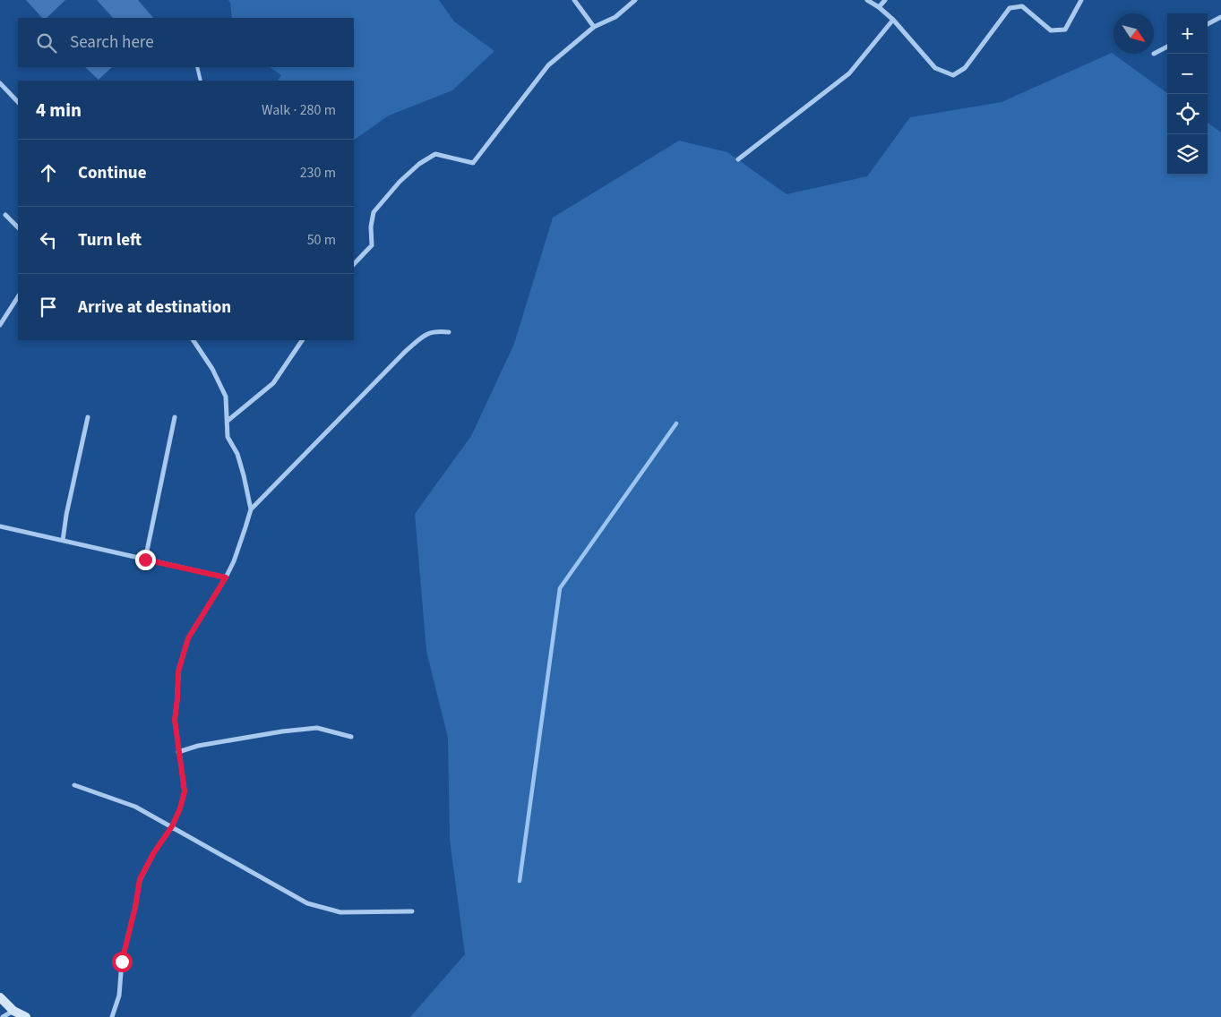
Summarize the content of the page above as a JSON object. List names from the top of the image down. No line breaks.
{"north":"bottom right","page":{"map_buttons":["+","−"],"search":"Search here","heading":["4 min","Walk · 280 m"],"list":[["Continue","230 m"],["Turn left","50 m"],"Arrive at destination"]}}
